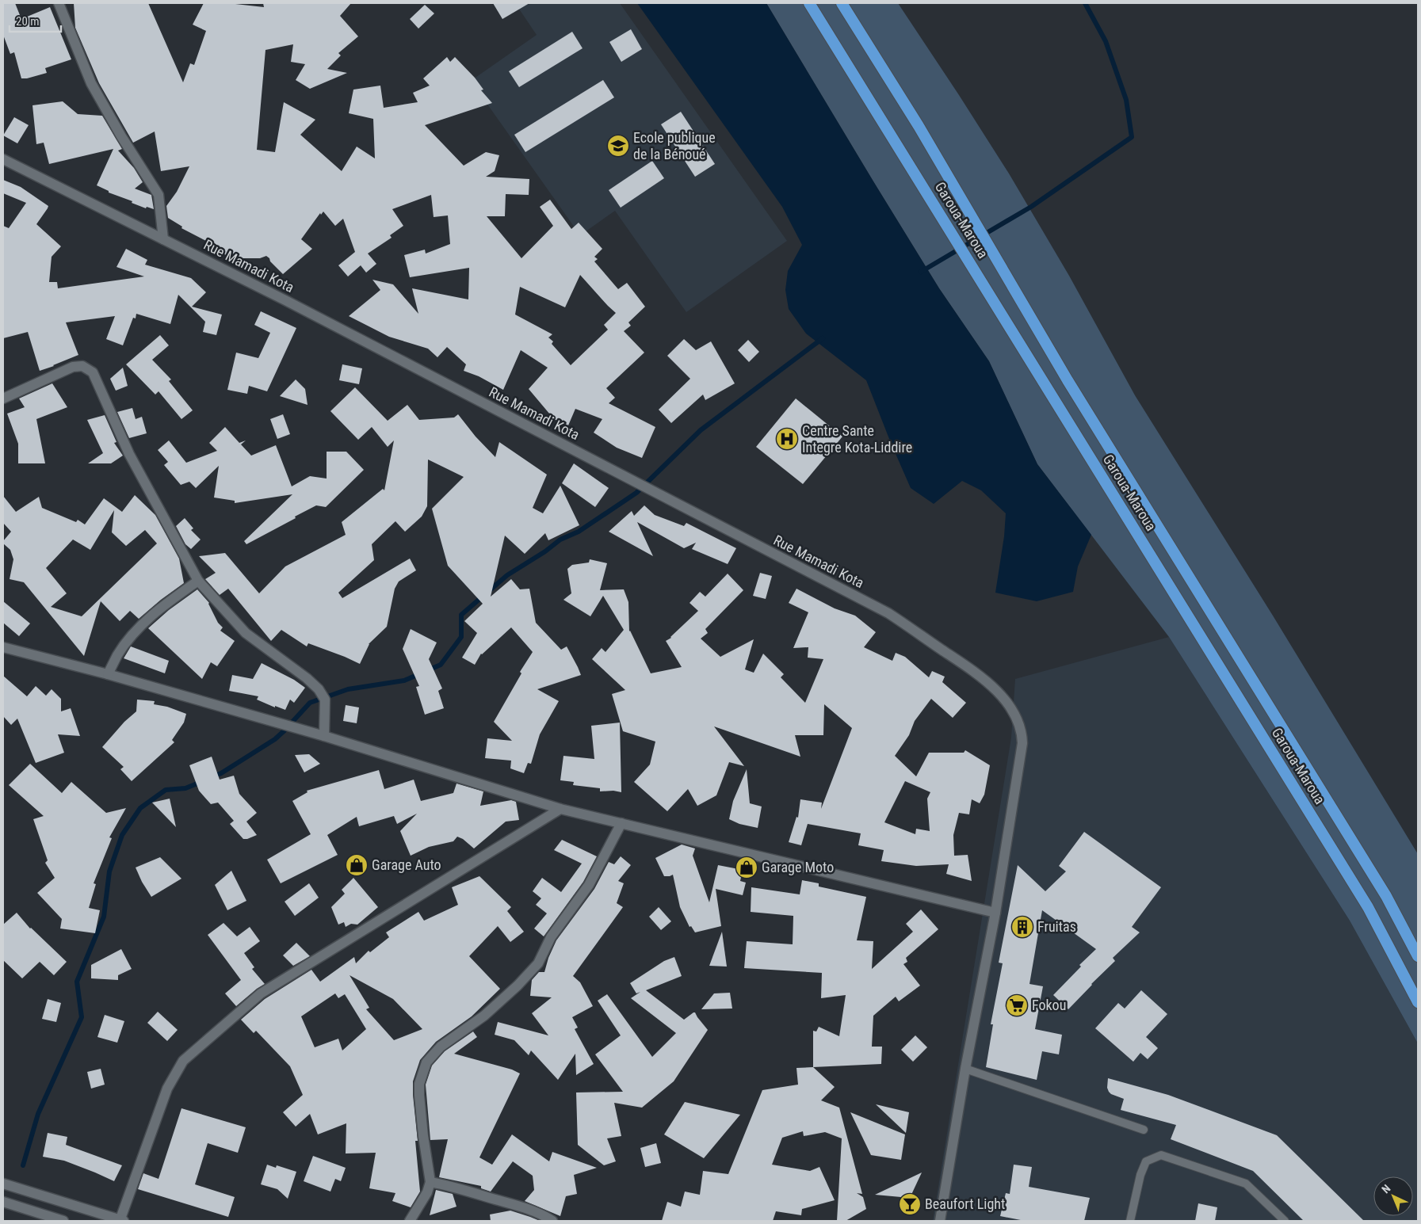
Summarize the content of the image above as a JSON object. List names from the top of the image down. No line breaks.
{"streets":{"highway":["Garoua-Maroua"],"street":["Rue Mamadi Kota"]},"places":{"school or university":["Ecole publique de la Bénoué"],"hospital":["Centre Sante Integre Kota-Liddire"],"shop":["Garage Auto","Garage Moto"],"building":["Fruitas"],"supermarket":["Fokou"],"bar":["Beaufort Light"]},"scale_bar":"20 m","north":"top left"}
